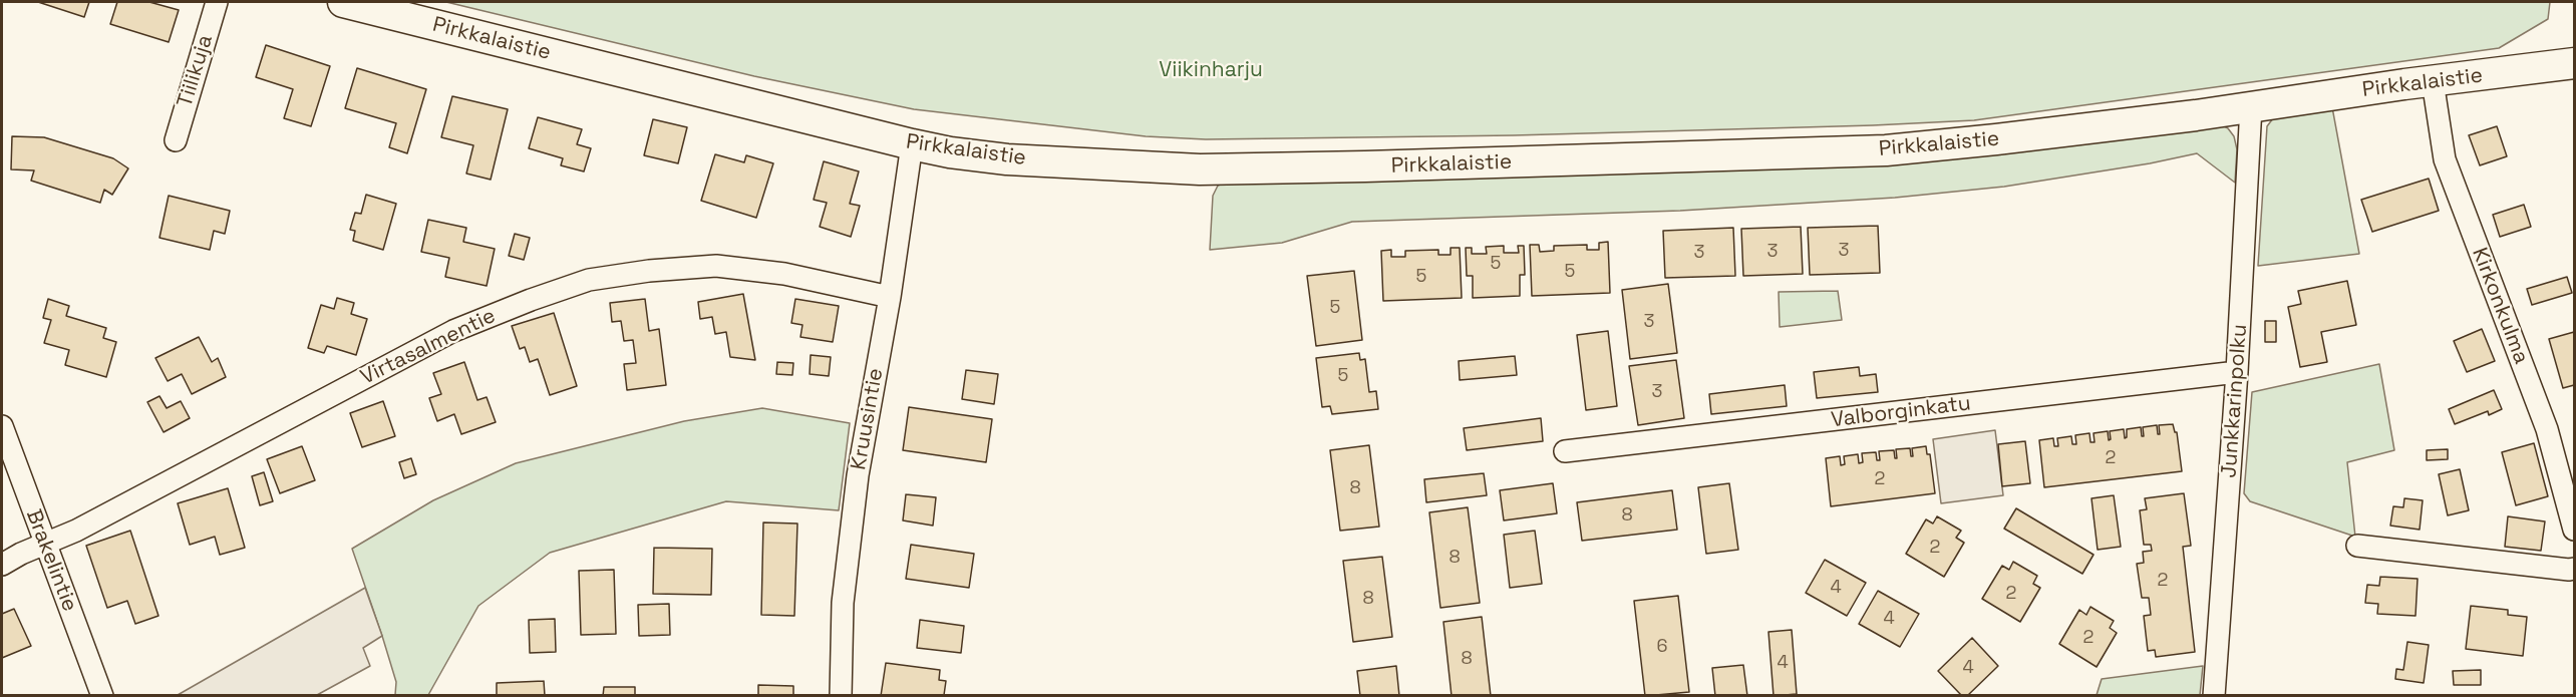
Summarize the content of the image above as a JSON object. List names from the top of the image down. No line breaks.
{"streets":{"street":["Pirkkalaistie","Tiilikuja","Kirkonkulma","Virtasalmentie","Junkkarinpolku","Valborginkatu","Kruusintie","Brakelintie"]},"crossings":[["Pirkkalaistie","Kirkonkulma"],["Pirkkalaistie","Junkkarinpolku"],["Pirkkalaistie","Kruusintie"],["Virtasalmentie","Kruusintie"],["Virtasalmentie","Brakelintie"],["Junkkarinpolku","Valborginkatu"]],"parks":["Viikinharju"],"house_numbers":["3","3","3","5","5","5","5","3","5","3","2","2","8","8","2","8","2","4","2","8","4","2","6","8","4","4"]}
